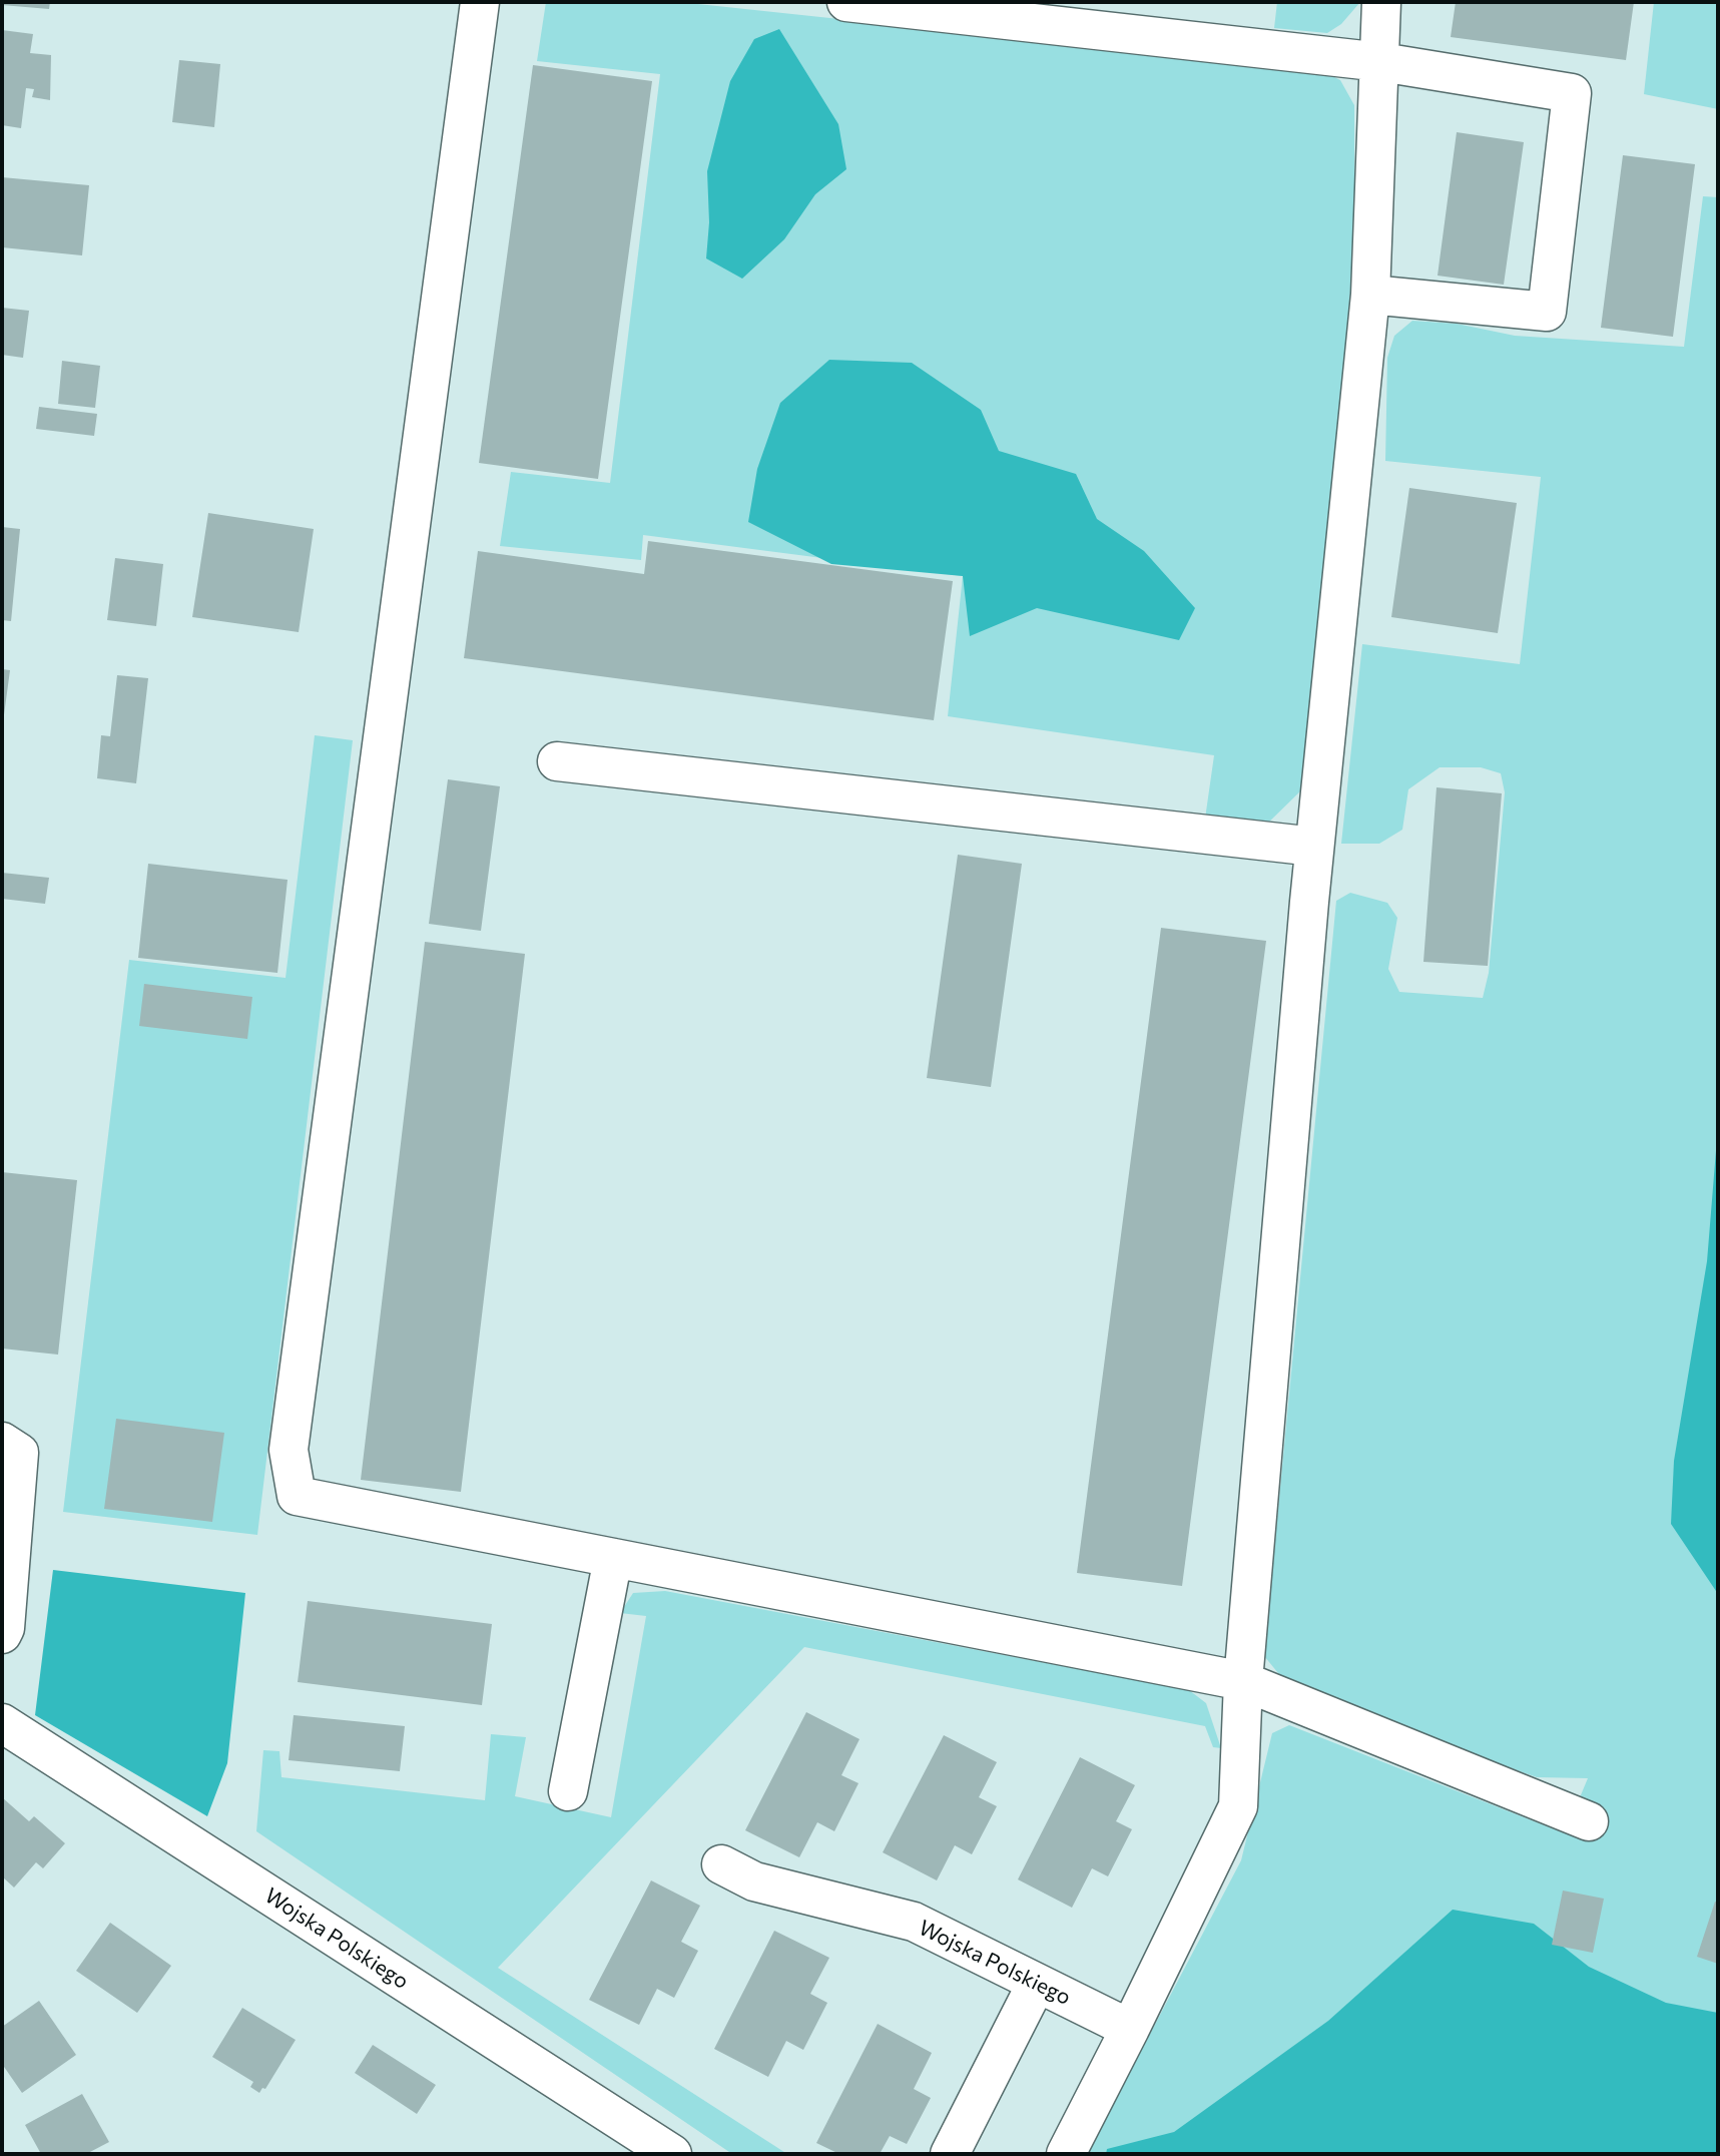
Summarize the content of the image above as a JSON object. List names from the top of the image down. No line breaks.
{"streets":{"street":["Wojska Polskiego"]}}
